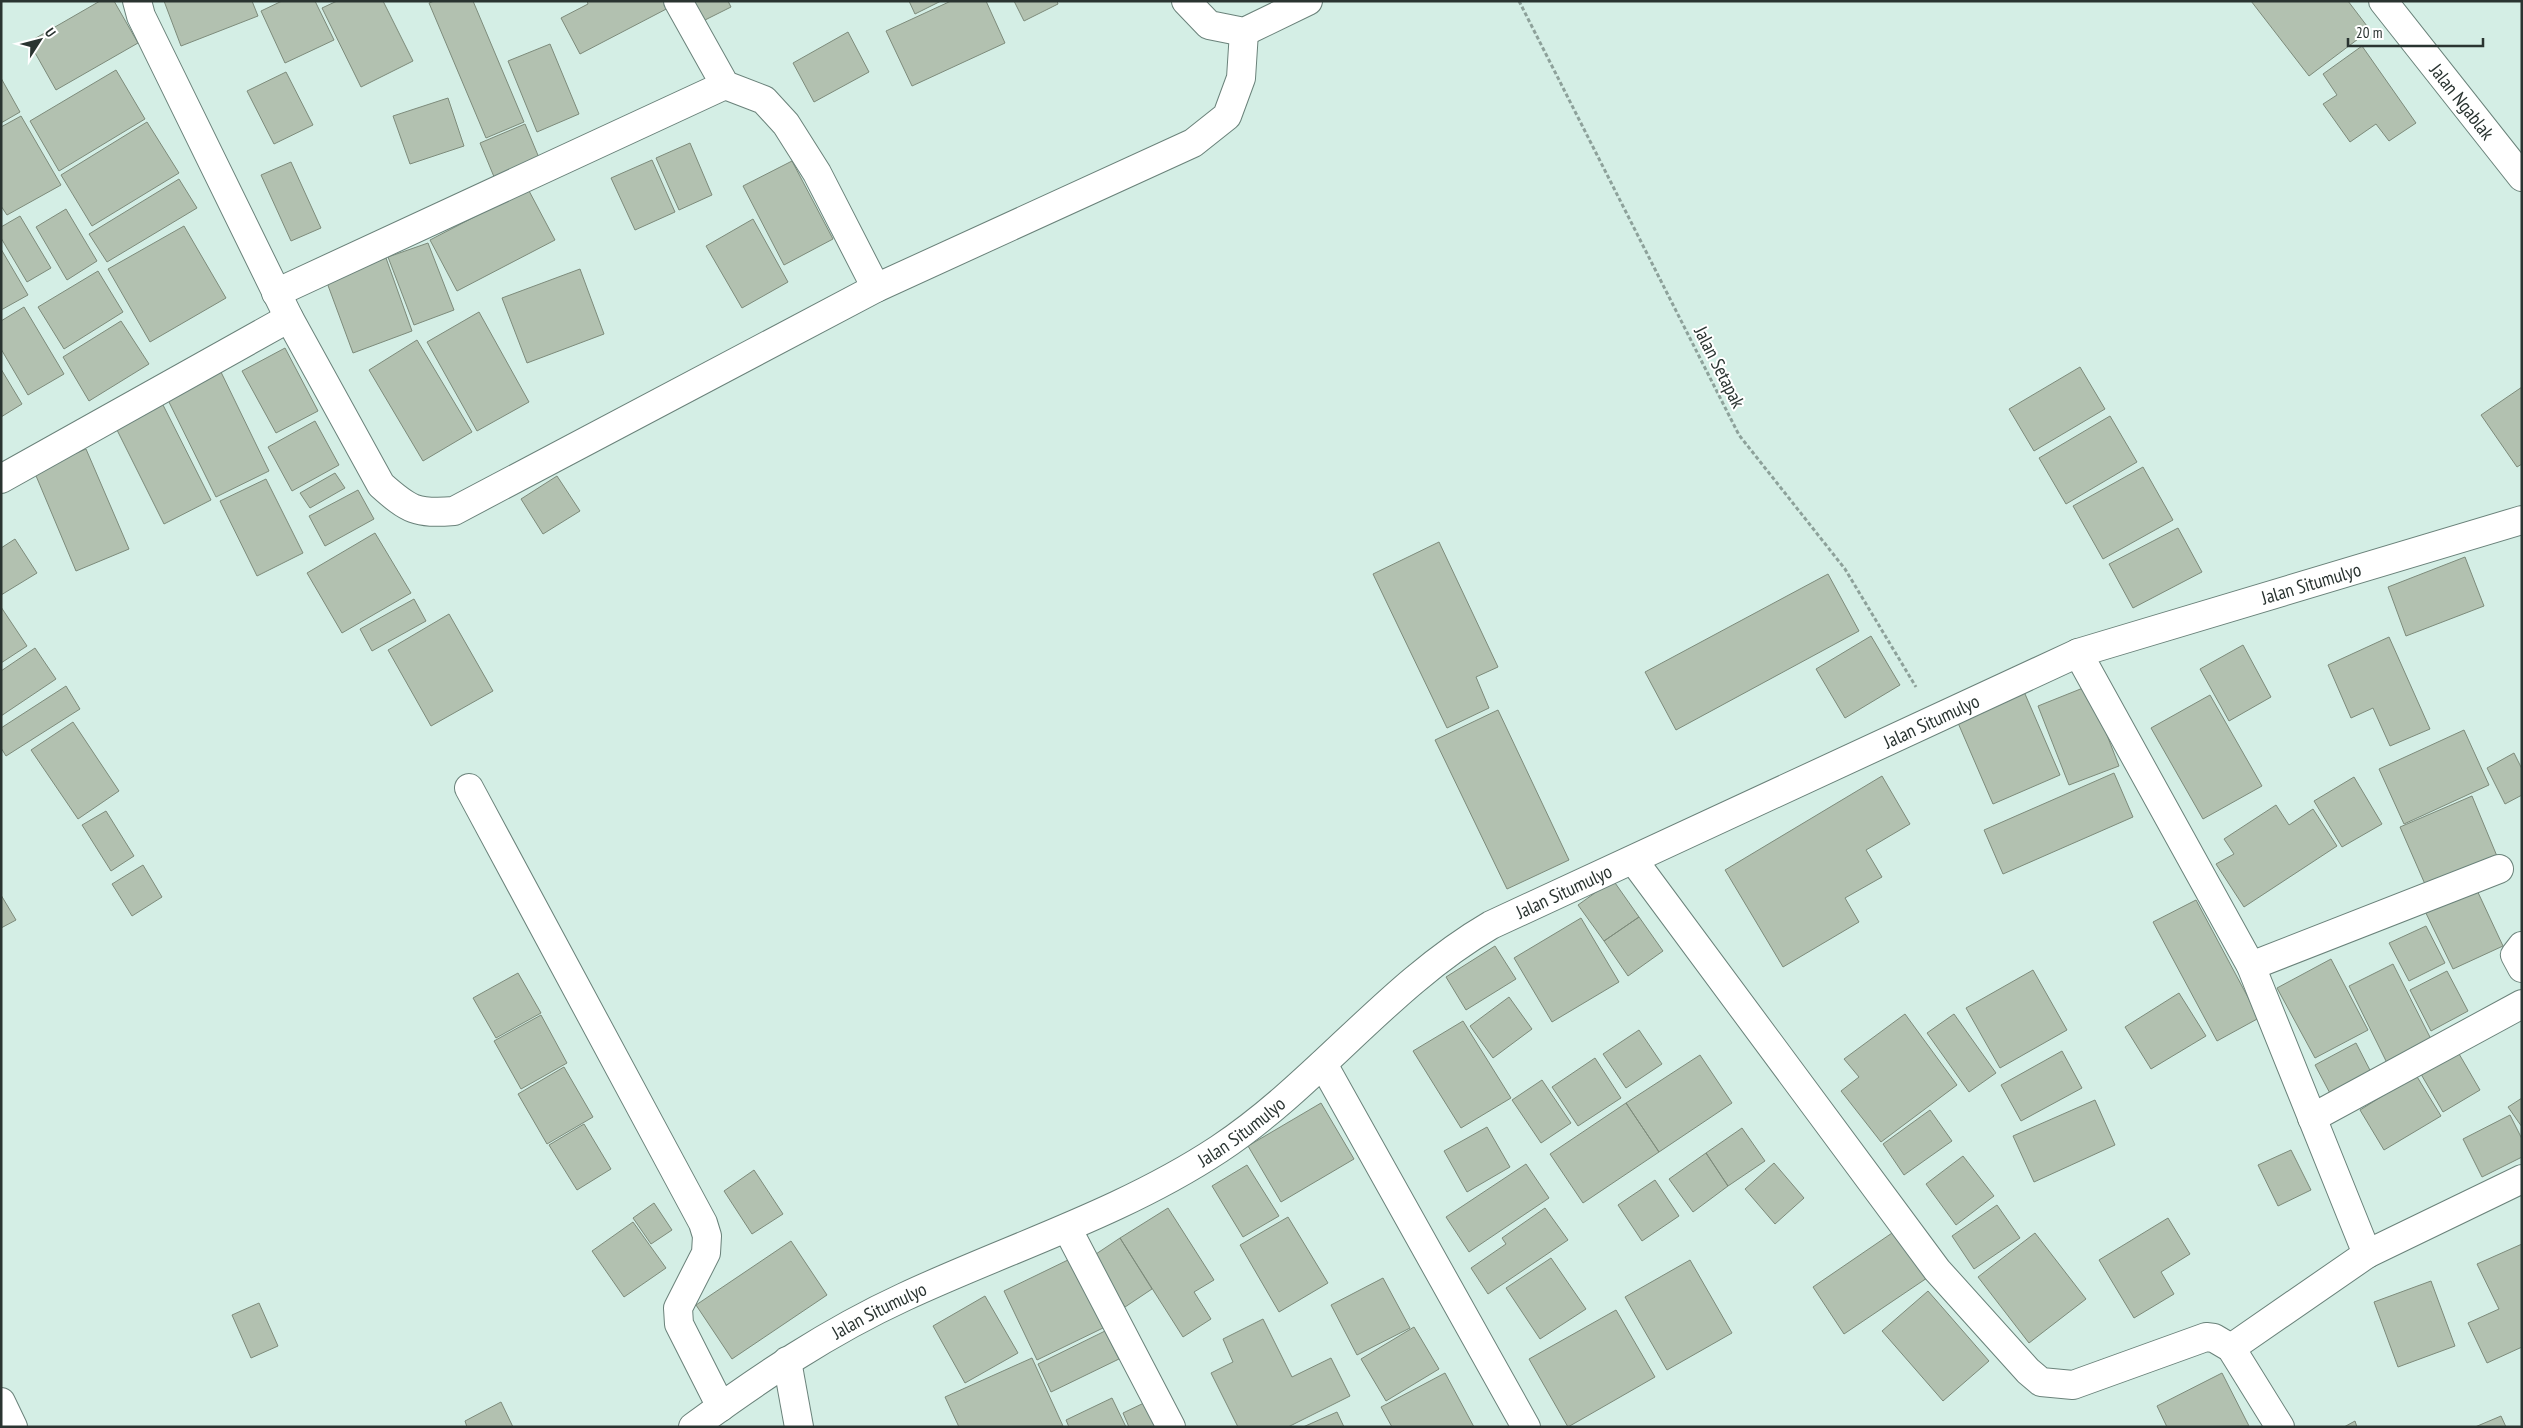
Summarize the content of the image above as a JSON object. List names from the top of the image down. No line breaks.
{"streets":{"street":["Jalan Ngablak","Jalan Situmulyo"],"path":["Jalan Setapak"]},"crossings":[["Jalan Setapak","Jalan Situmulyo"]],"scale_bar":"20 m","north":"top right"}
